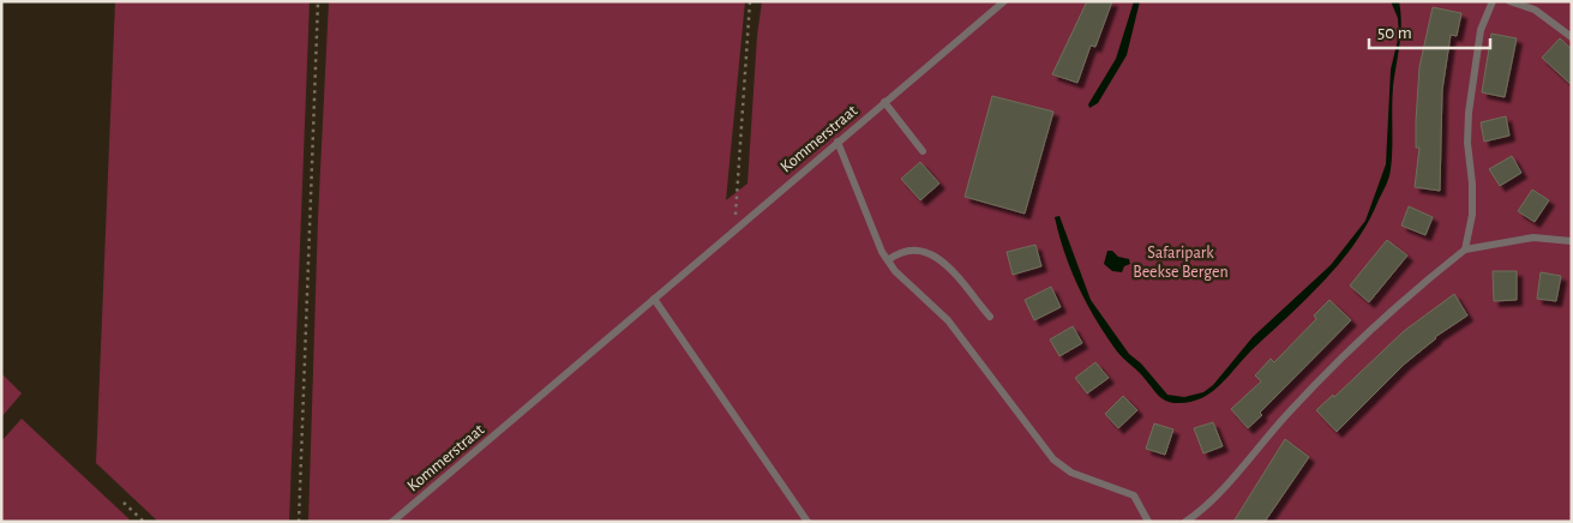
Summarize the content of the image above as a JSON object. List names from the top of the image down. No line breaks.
{"streets":{"lane":["Kommerstraat"]},"parks":["Safaripark Beekse Bergen"],"scale_bar":"50 m"}
